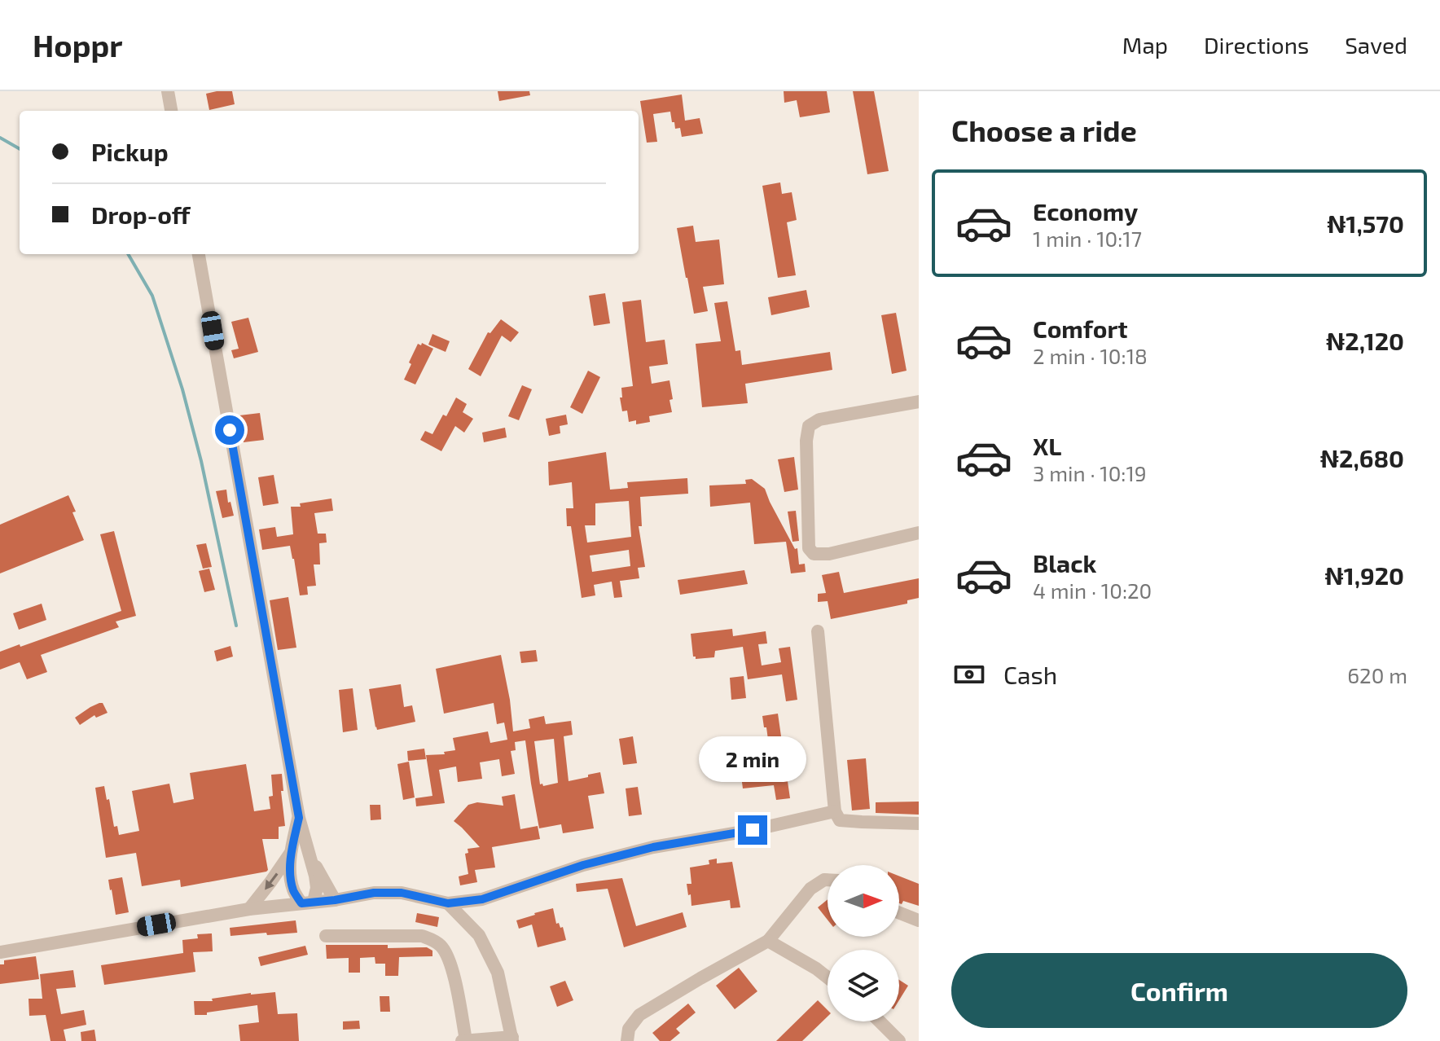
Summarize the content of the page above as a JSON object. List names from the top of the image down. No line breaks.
{"north":"right","page":{"header":"Hoppr","nav":["Map","Directions","Saved"],"heading":"Choose a ride","banner":["Pickup","Drop-off"],"list":[{"name":"Economy","note":"1 min · 10:17","value":"₦1,570"},{"name":"Comfort","note":"2 min · 10:18","value":"₦2,120"},{"name":"XL","note":"3 min · 10:19","value":"₦2,680"},{"name":"Black","note":"4 min · 10:20","value":"₦1,920"}],"pay":["Cash","620 m"],"bubble":"2 min","buttons":"Confirm"}}
